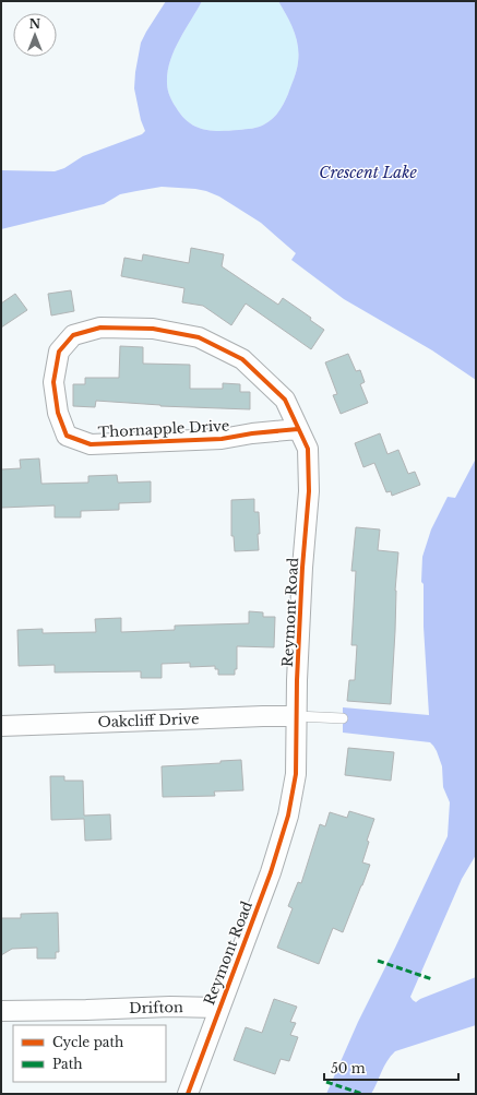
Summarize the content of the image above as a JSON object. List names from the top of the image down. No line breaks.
{"streets":{"street":["Thornapple Drive","Reymont Road","Oakcliff Drive","Drifton"]},"crossings":[["Thornapple Drive","Reymont Road"],["Reymont Road","Oakcliff Drive"],["Reymont Road","Drifton"]],"water":["Crescent Lake"],"legend":["Cycle path","Path"],"scale_bar":"50 m","north":"top"}
